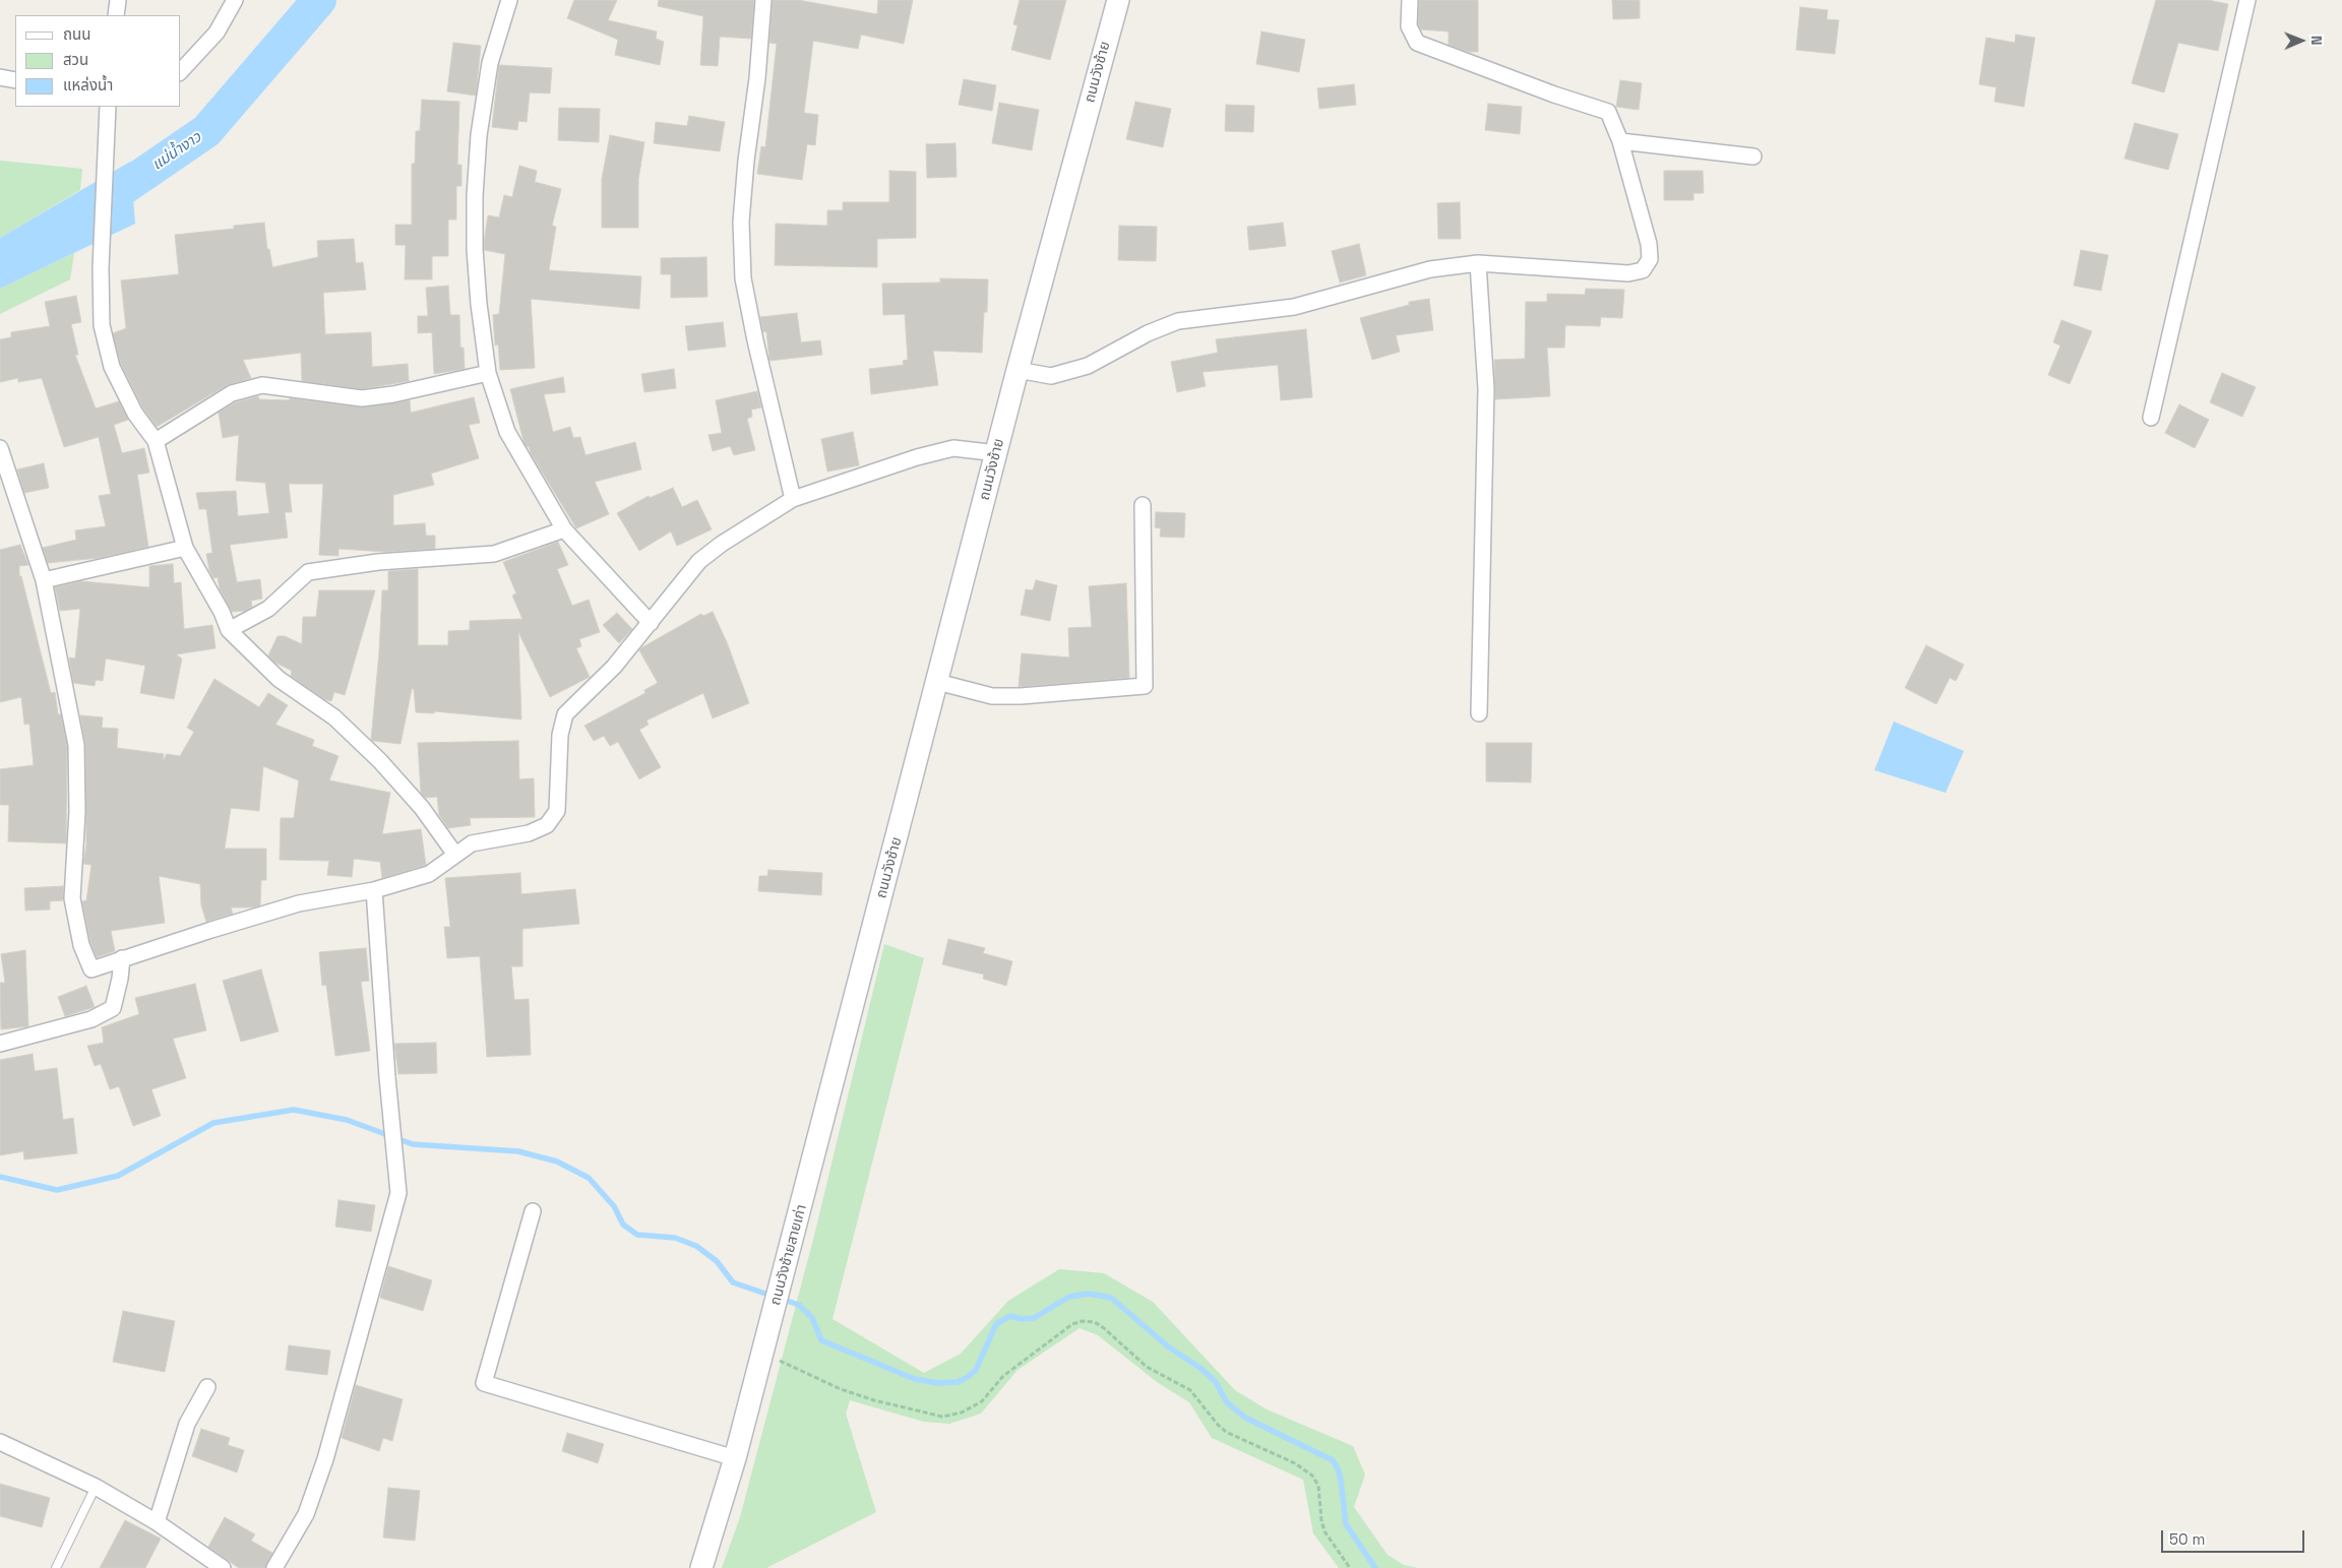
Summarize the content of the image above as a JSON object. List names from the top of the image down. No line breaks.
{"streets":{"main road":["ถนนวังซ้าย","ถนนวังซ้ายสายเก่า"]},"crossings":[["ถนนวังซ้าย","ถนนวังซ้ายสายเก่า"]],"water":["แม่น้ำงาว"],"legend":["ถนน","สวน","แหล่งน้ำ"],"scale_bar":"50 m","north":"right"}
